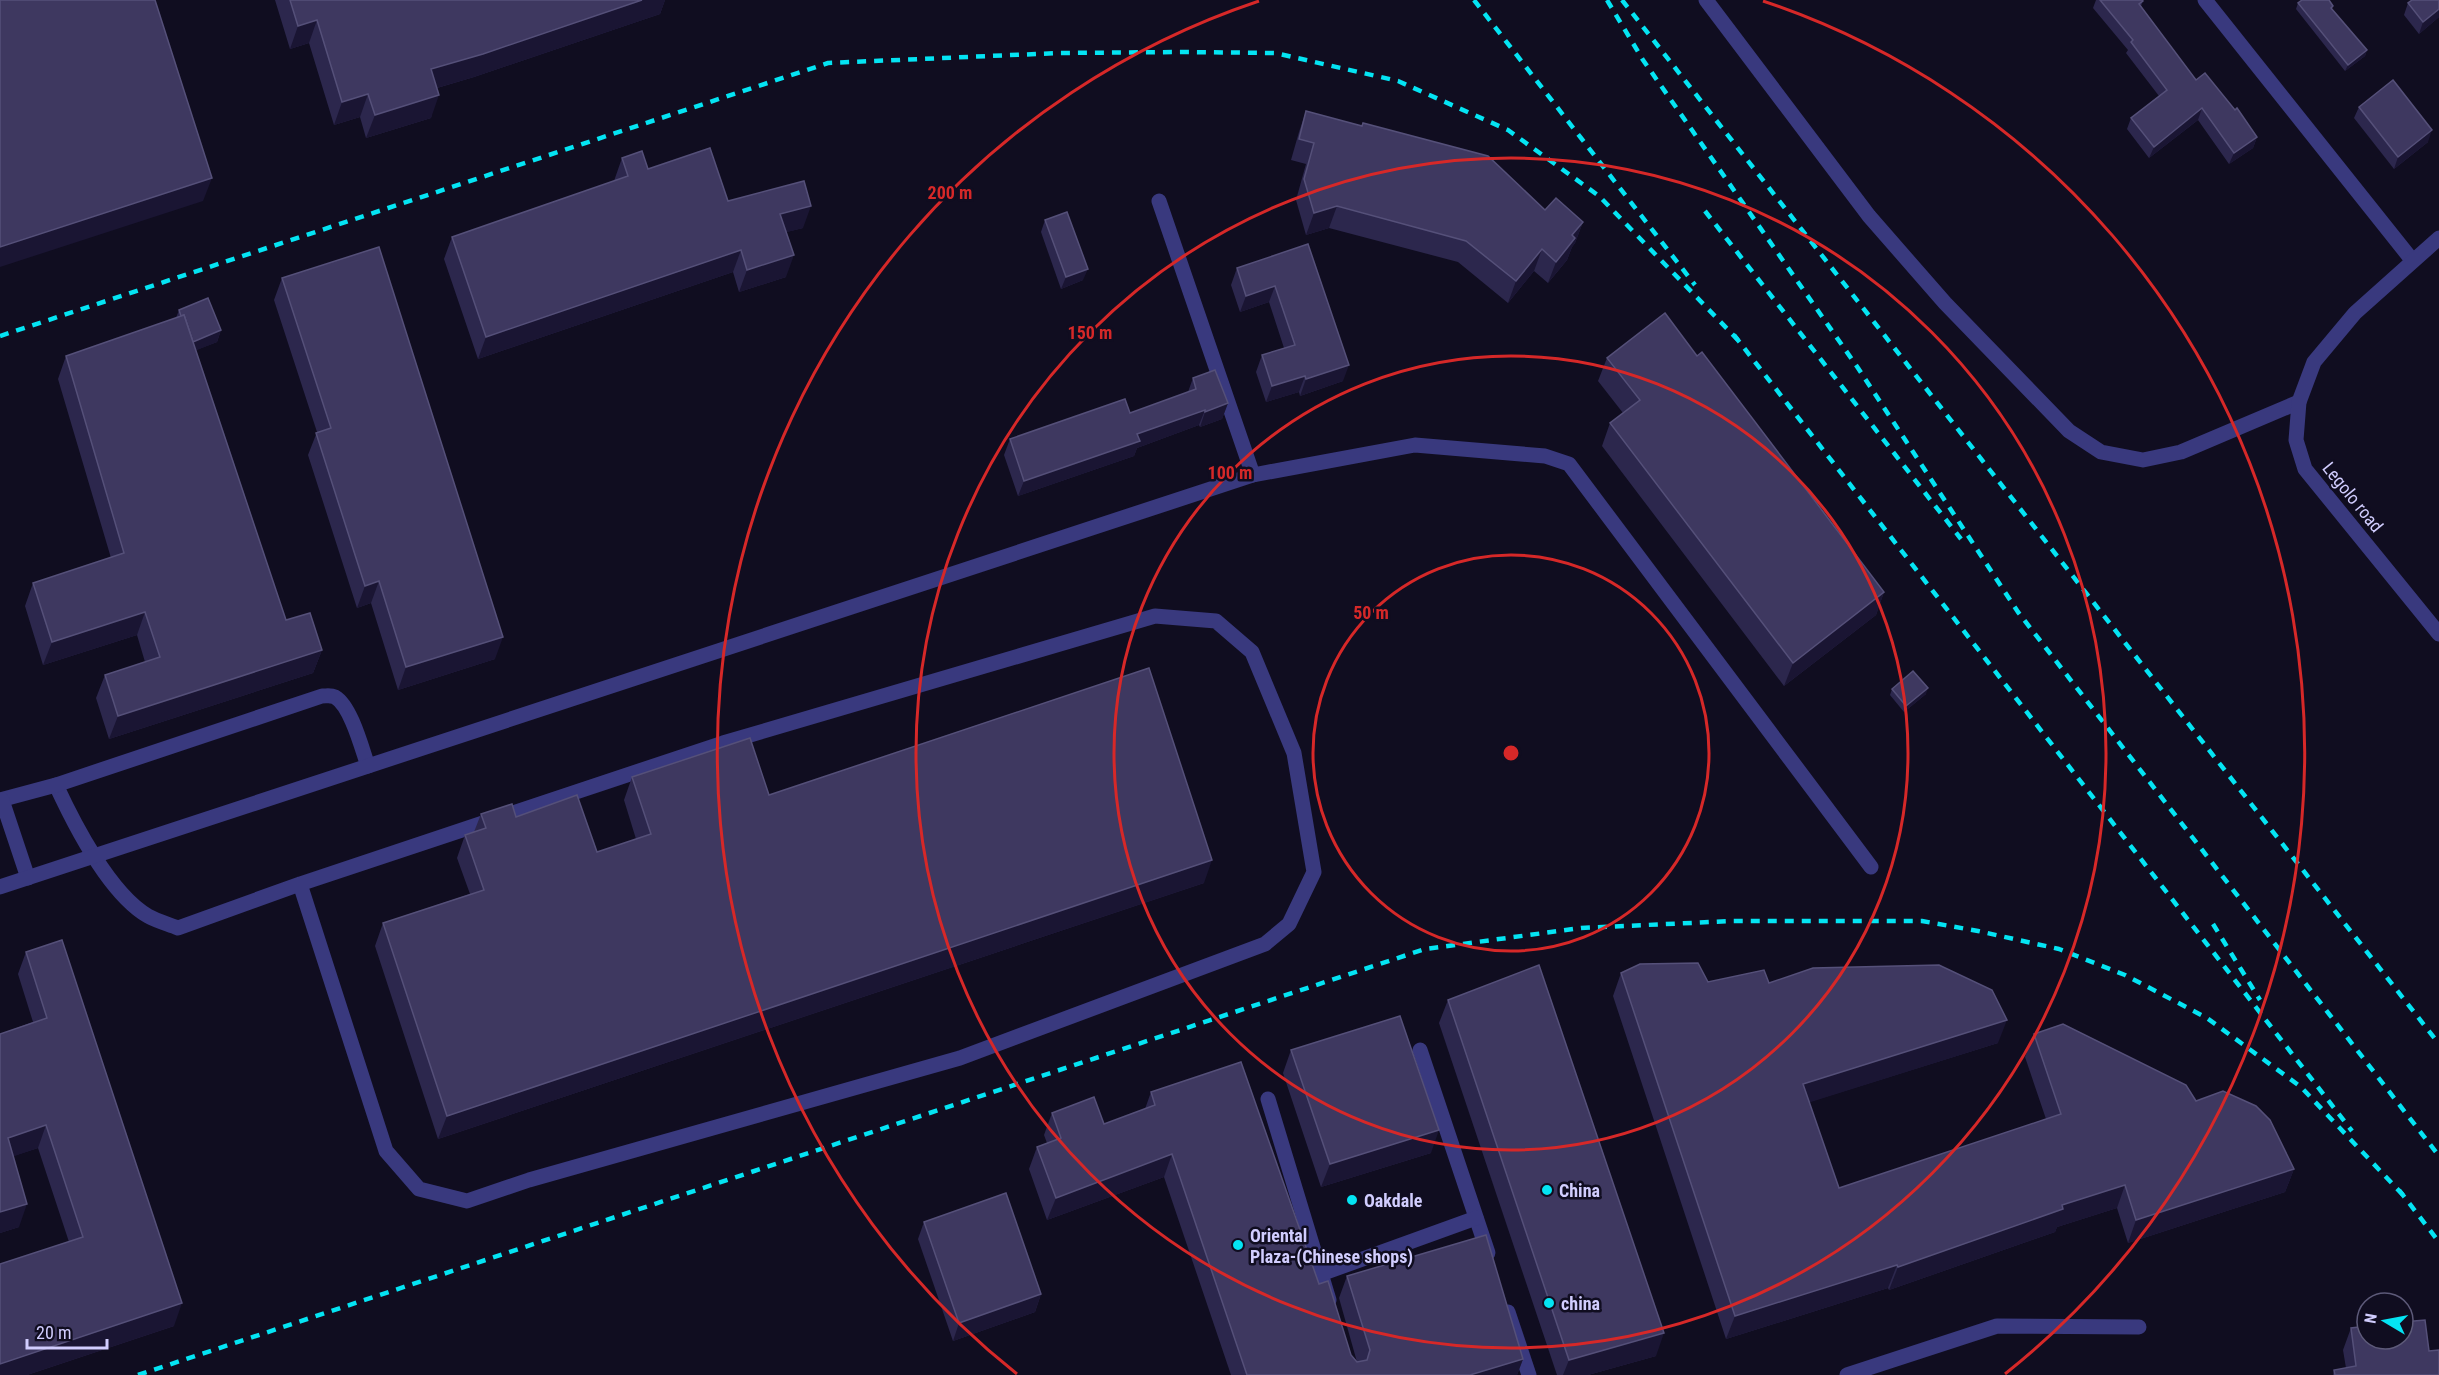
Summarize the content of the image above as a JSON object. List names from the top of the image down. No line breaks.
{"streets":{"street":["Legolo road"]},"places":["China","Oakdale","Oriental Plaza-(Chinese shops)","china"],"scale_bar":"20 m","north":"left","rings":["200 m","150 m","100 m","50 m"]}
